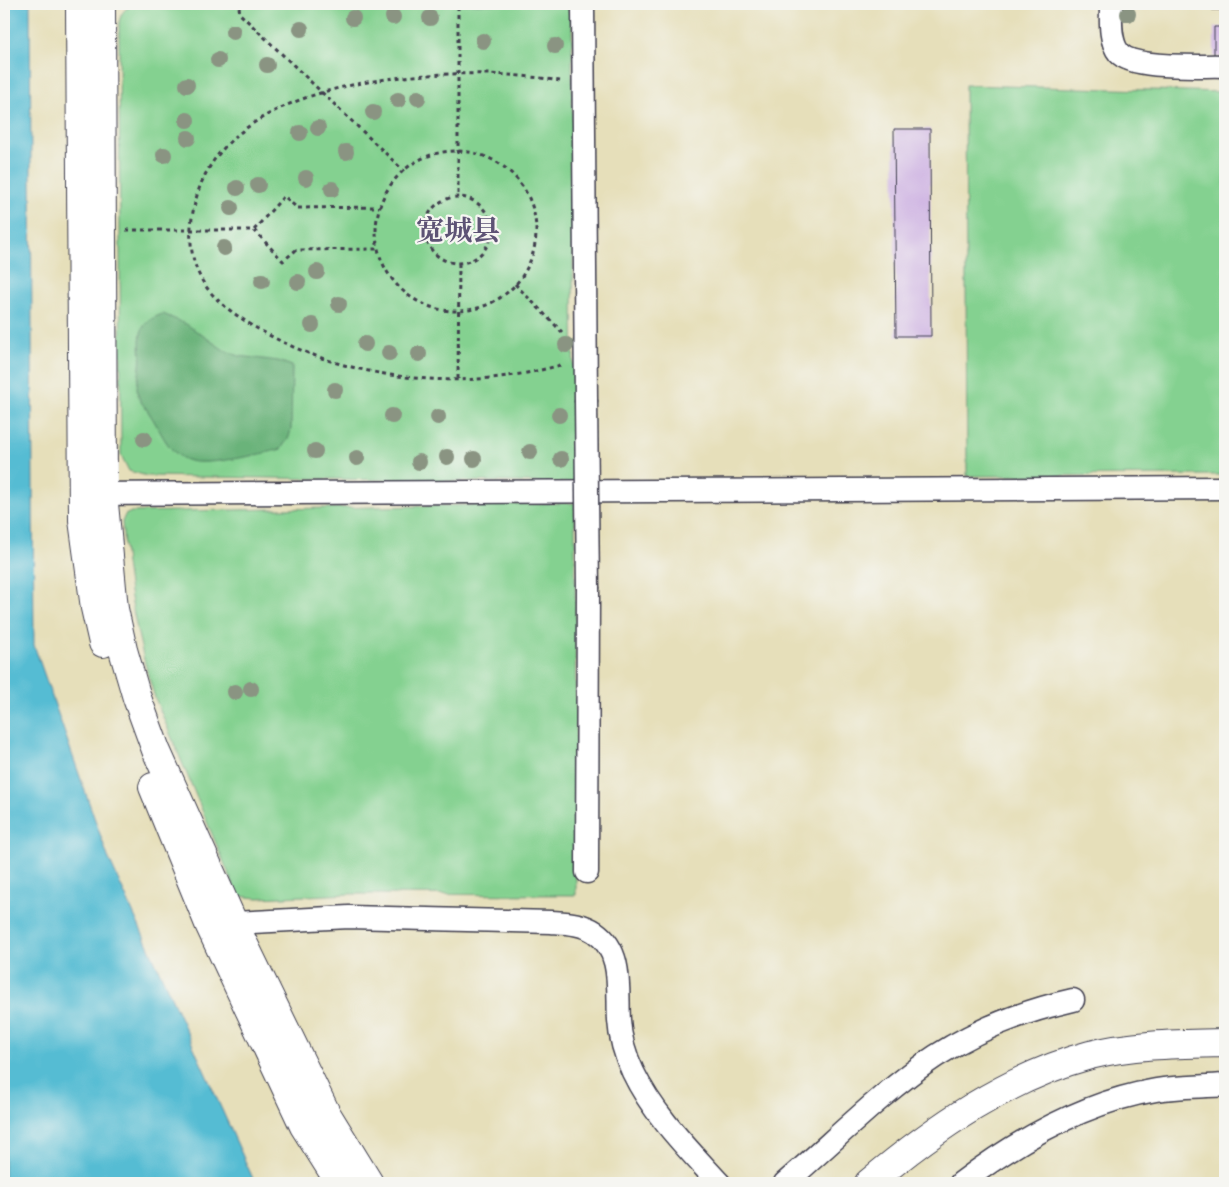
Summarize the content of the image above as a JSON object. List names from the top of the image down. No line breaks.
{"districts":["宽城县"]}
